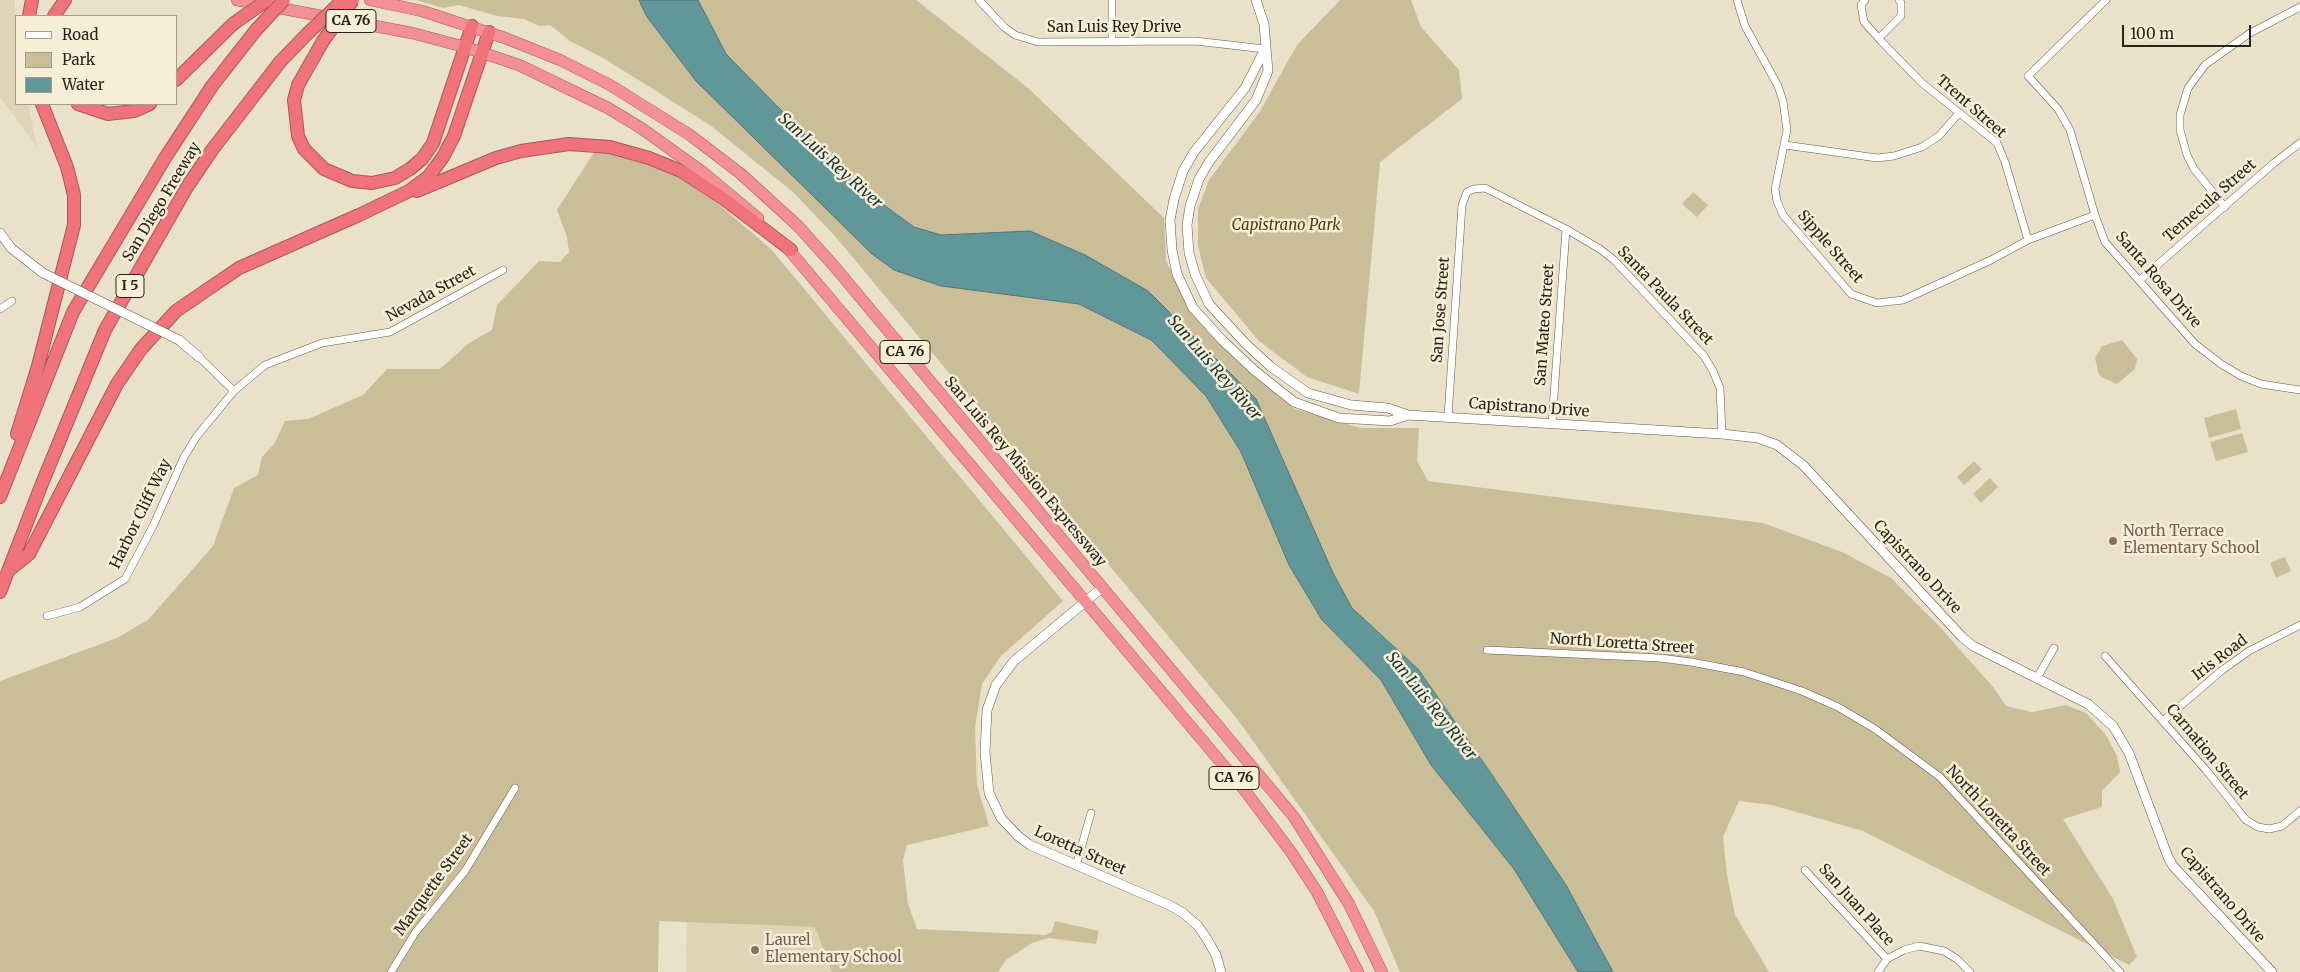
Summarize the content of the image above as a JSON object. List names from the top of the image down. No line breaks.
{"streets":{"highway":["CA 76","San Diego Freeway","I 5","San Luis Rey Mission Expressway"],"street":["San Luis Rey Drive","Trent Street","Temecula Street","Sipple Street","Santa Rosa Drive","Nevada Street","Santa Paula Street","San Jose Street","San Mateo Street","Capistrano Drive","Harbor Cliff Way","North Loretta Street","Iris Road","Carnation Street","Loretta Street","Marquette Street","San Juan Place"]},"crossings":[["CA 76","Loretta Street"],["San Luis Rey Drive","Capistrano Drive"],["Trent Street","Sipple Street"],["Temecula Street","Santa Rosa Drive"],["Sipple Street","Santa Rosa Drive"],["Nevada Street","Harbor Cliff Way"],["Santa Paula Street","San Jose Street"],["Santa Paula Street","San Mateo Street"],["Santa Paula Street","Capistrano Drive"],["San Jose Street","Capistrano Drive"],["San Mateo Street","Capistrano Drive"],["San Luis Rey Mission Expressway","Loretta Street"],["Iris Road","Carnation Street"]],"water":["San Luis Rey River"],"parks":["Capistrano Park"],"places":["North Terrace Elementary School","Laurel Elementary School"],"legend":["Road","Park","Water"],"scale_bar":"100 m"}
